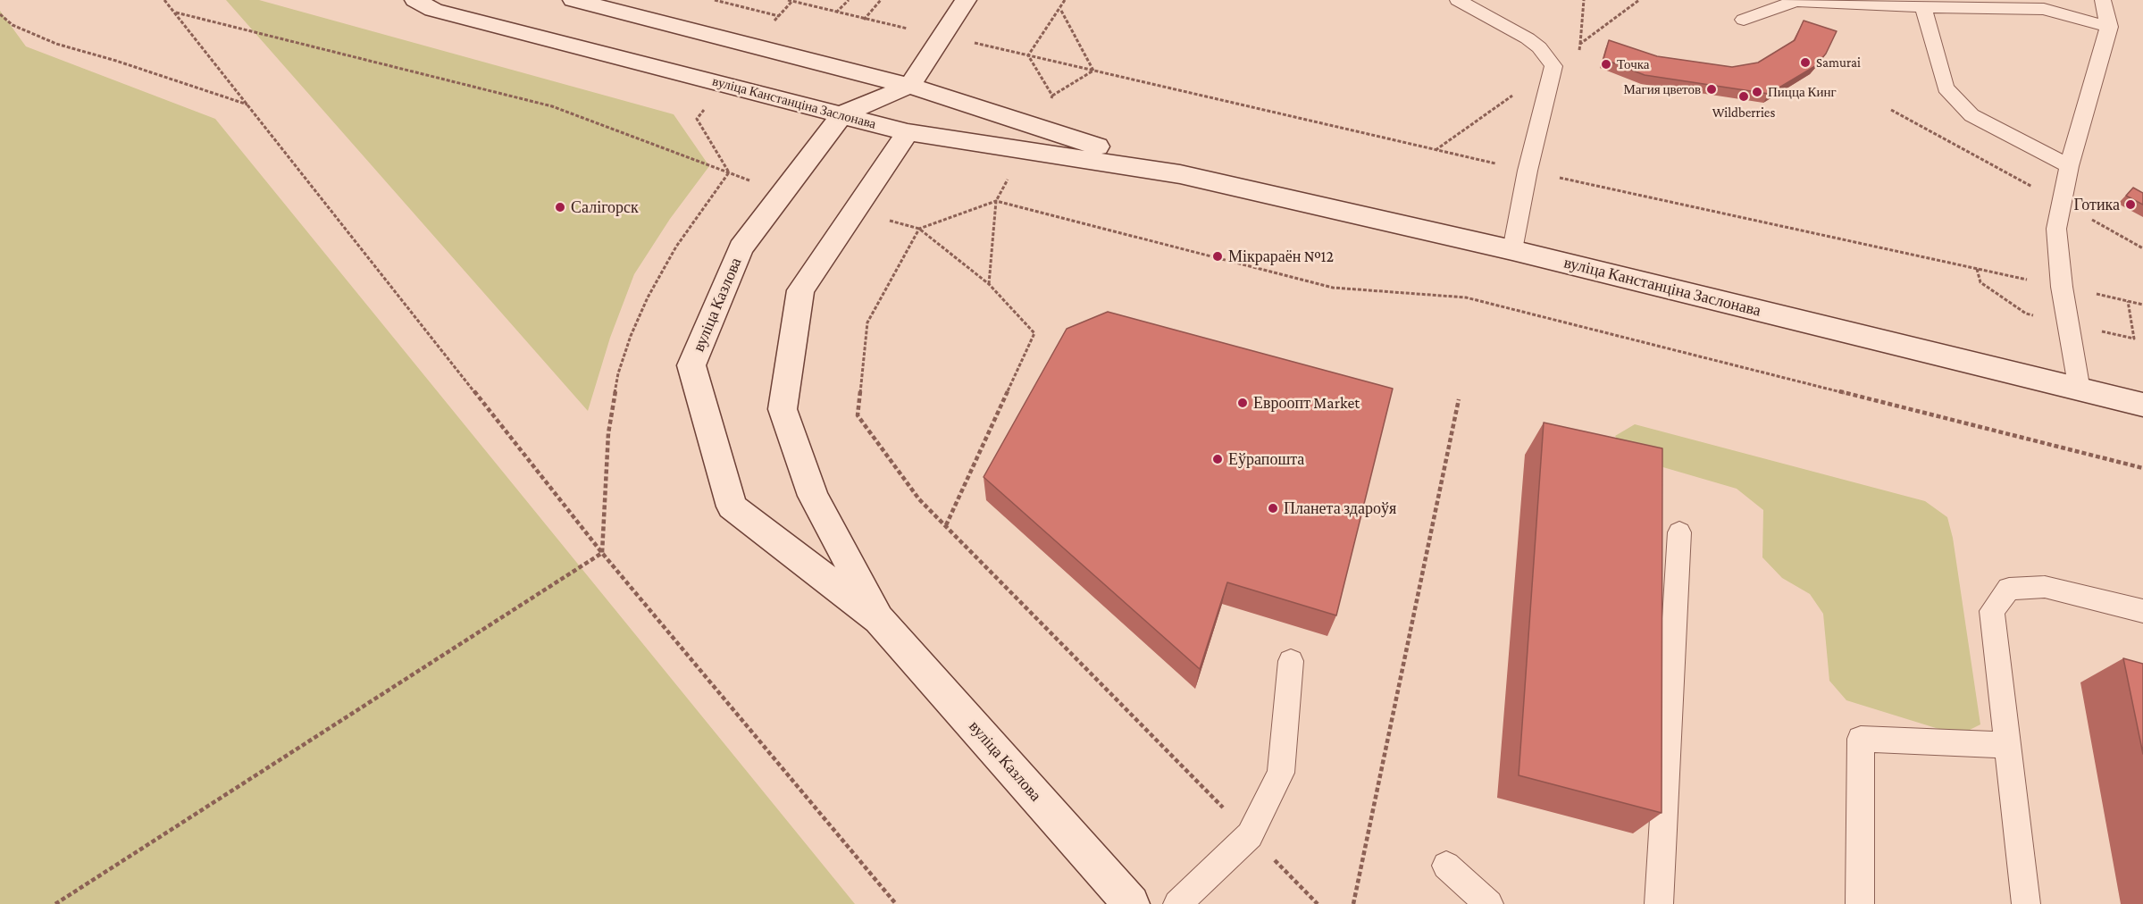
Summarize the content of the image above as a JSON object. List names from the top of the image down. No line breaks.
{"streets":{"main road":["вуліца Канстанціна Заслонава","вуліца Казлова"]},"crossings":[["вуліца Канстанціна Заслонава","вуліца Казлова"]],"places":["Samurai","Точка","Магия цветов","Пицца Кинг","Wildberries","Готика","Салігорск","Мікрараён №12","Евроопт Market","Еўрапошта","Планета здароўя"]}
